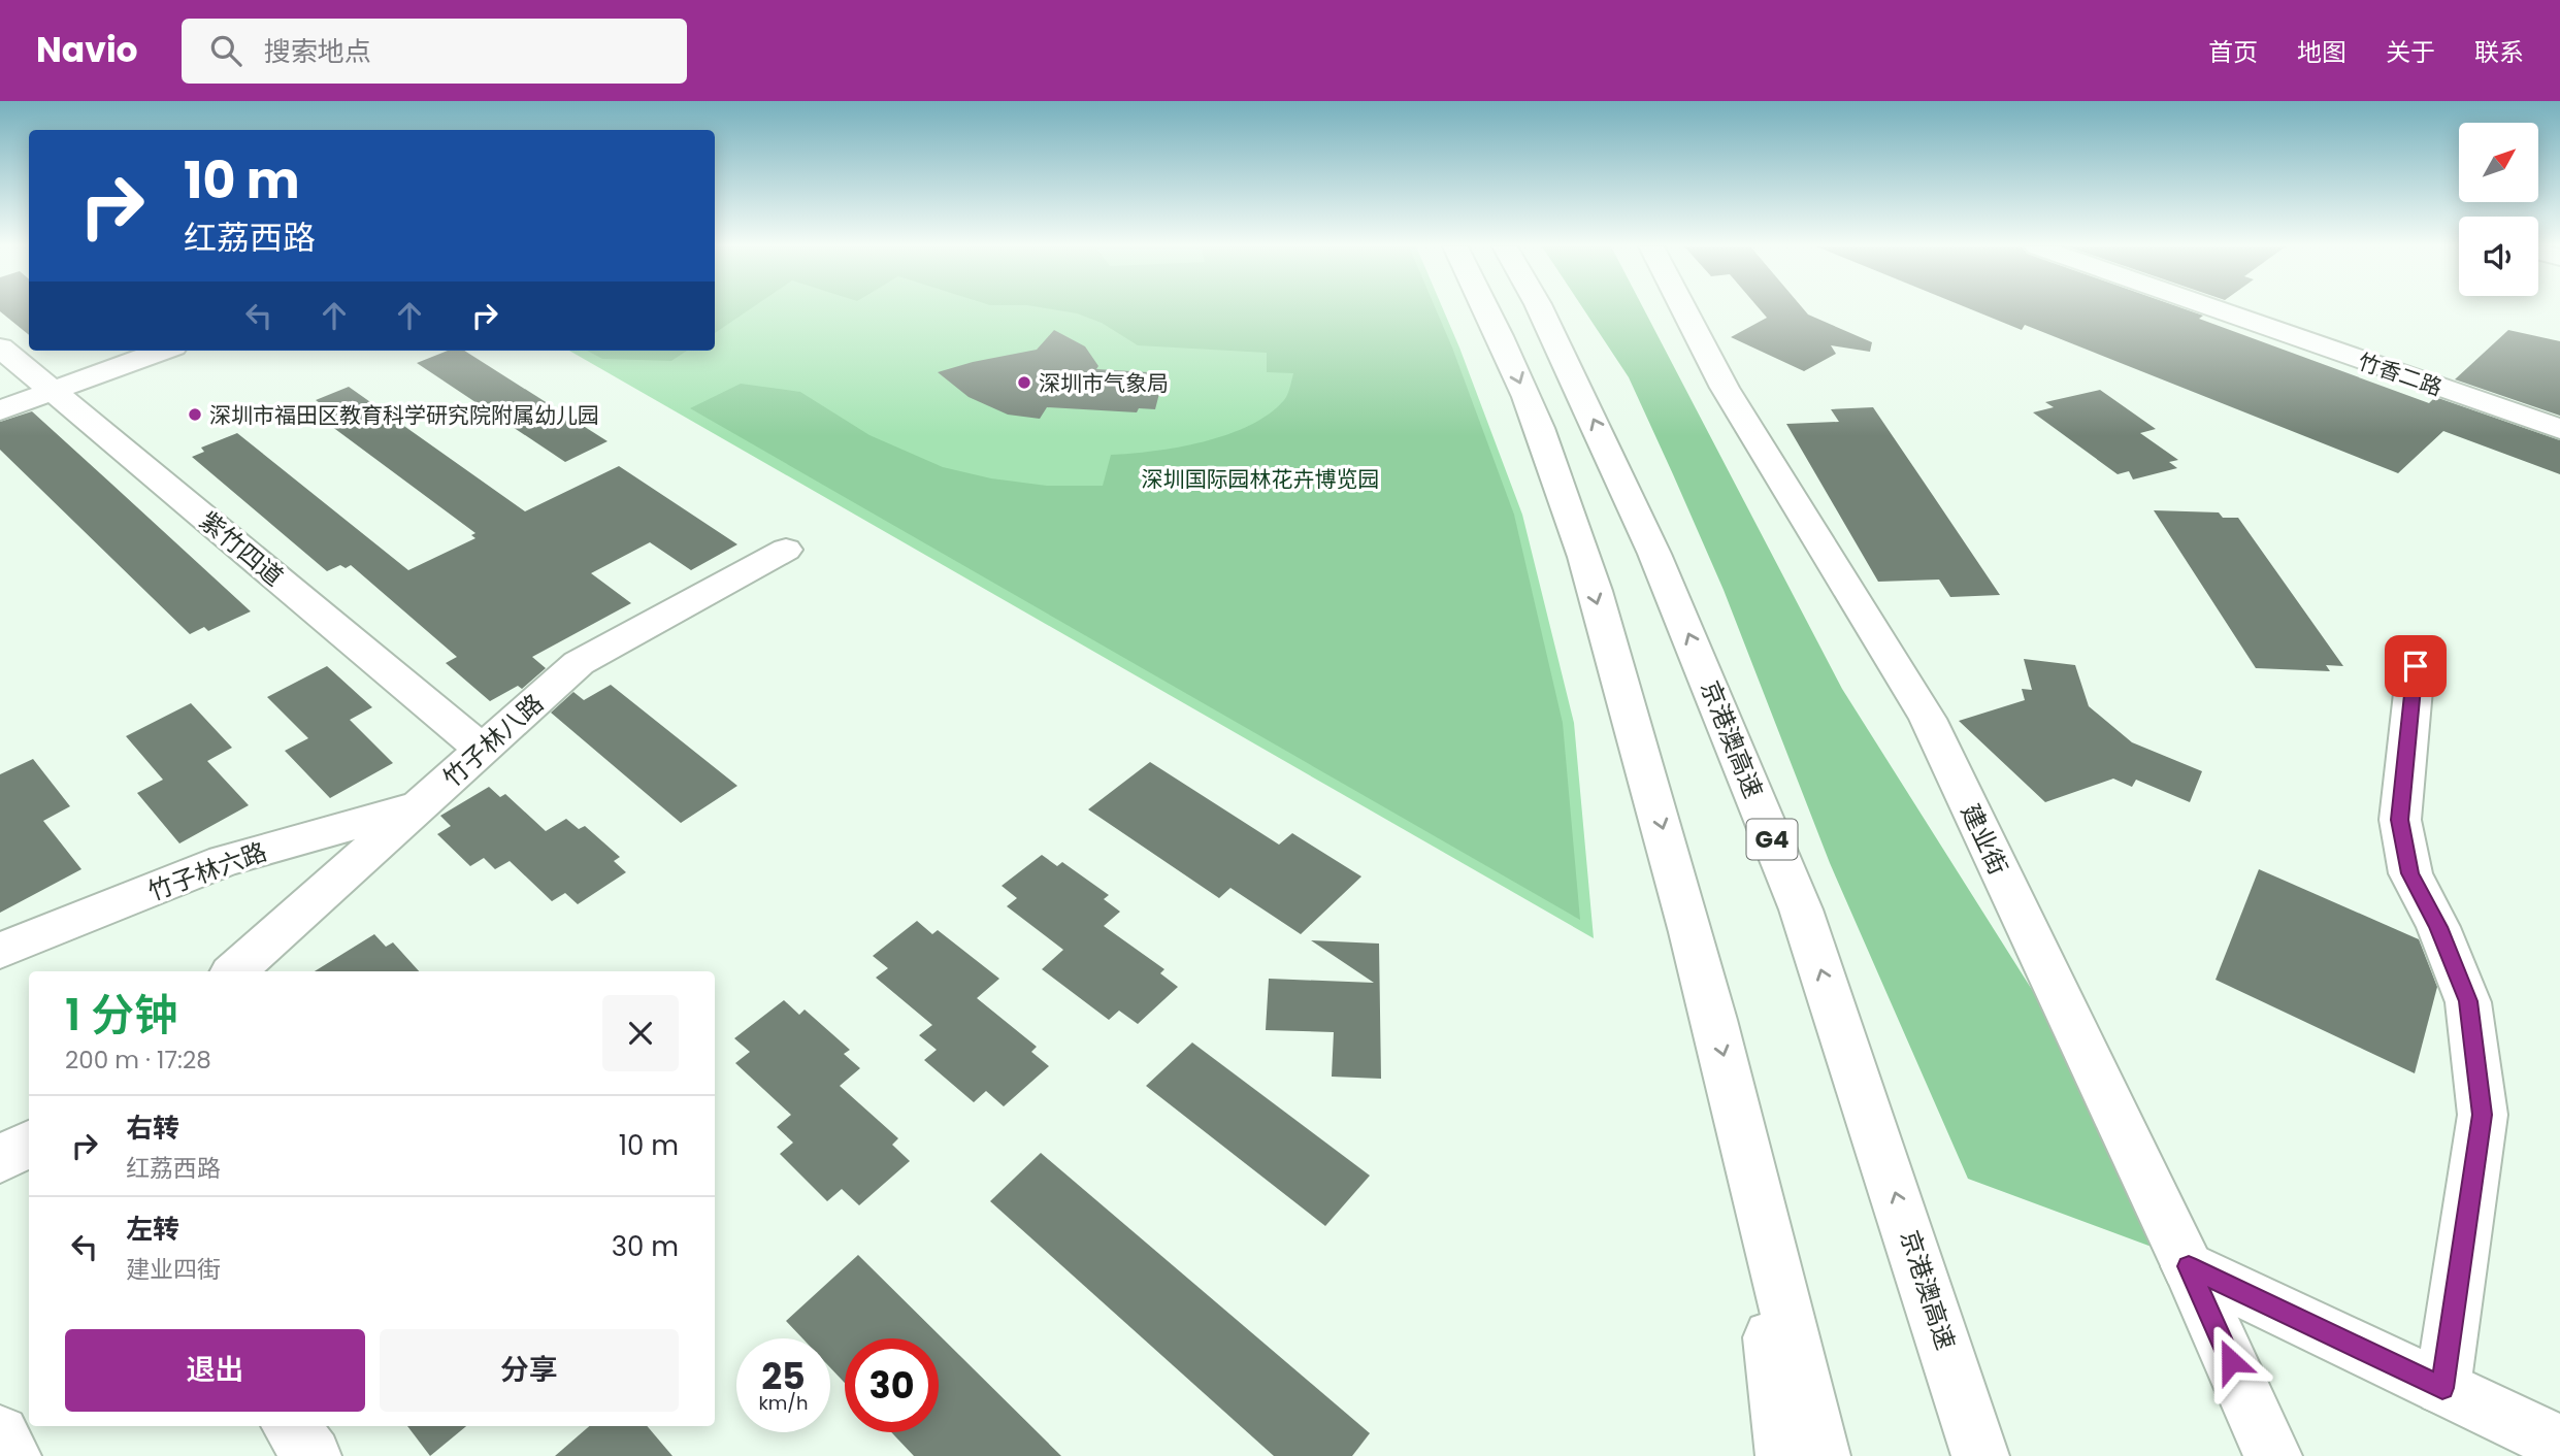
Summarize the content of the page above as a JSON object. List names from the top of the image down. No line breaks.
{"streets":{"main road":["竹香二路","紫竹四道","京港澳高速","竹子林八路","G4","建业街","竹子林六路"]},"crossings":[["紫竹四道","竹子林八路"],["竹子林八路","竹子林六路"]],"parks":["深圳国际园林花卉博览园"],"places":["深圳市气象局","深圳市福田区教育科学研究院附属幼儿园"],"north":"top right","page":{"header":"Navio","search":"搜索地点","nav":["首页","地图","关于","联系"],"turn":["10 m","红荔西路"],"heading":["1 分钟","200 m · 17:28"],"list":[{"name":"右转","note":"红荔西路","value":"10 m"},{"name":"左转","note":"建业四街","value":"30 m"}],"buttons":["退出","分享"],"speed":"25 km/h","limit":"30"}}
